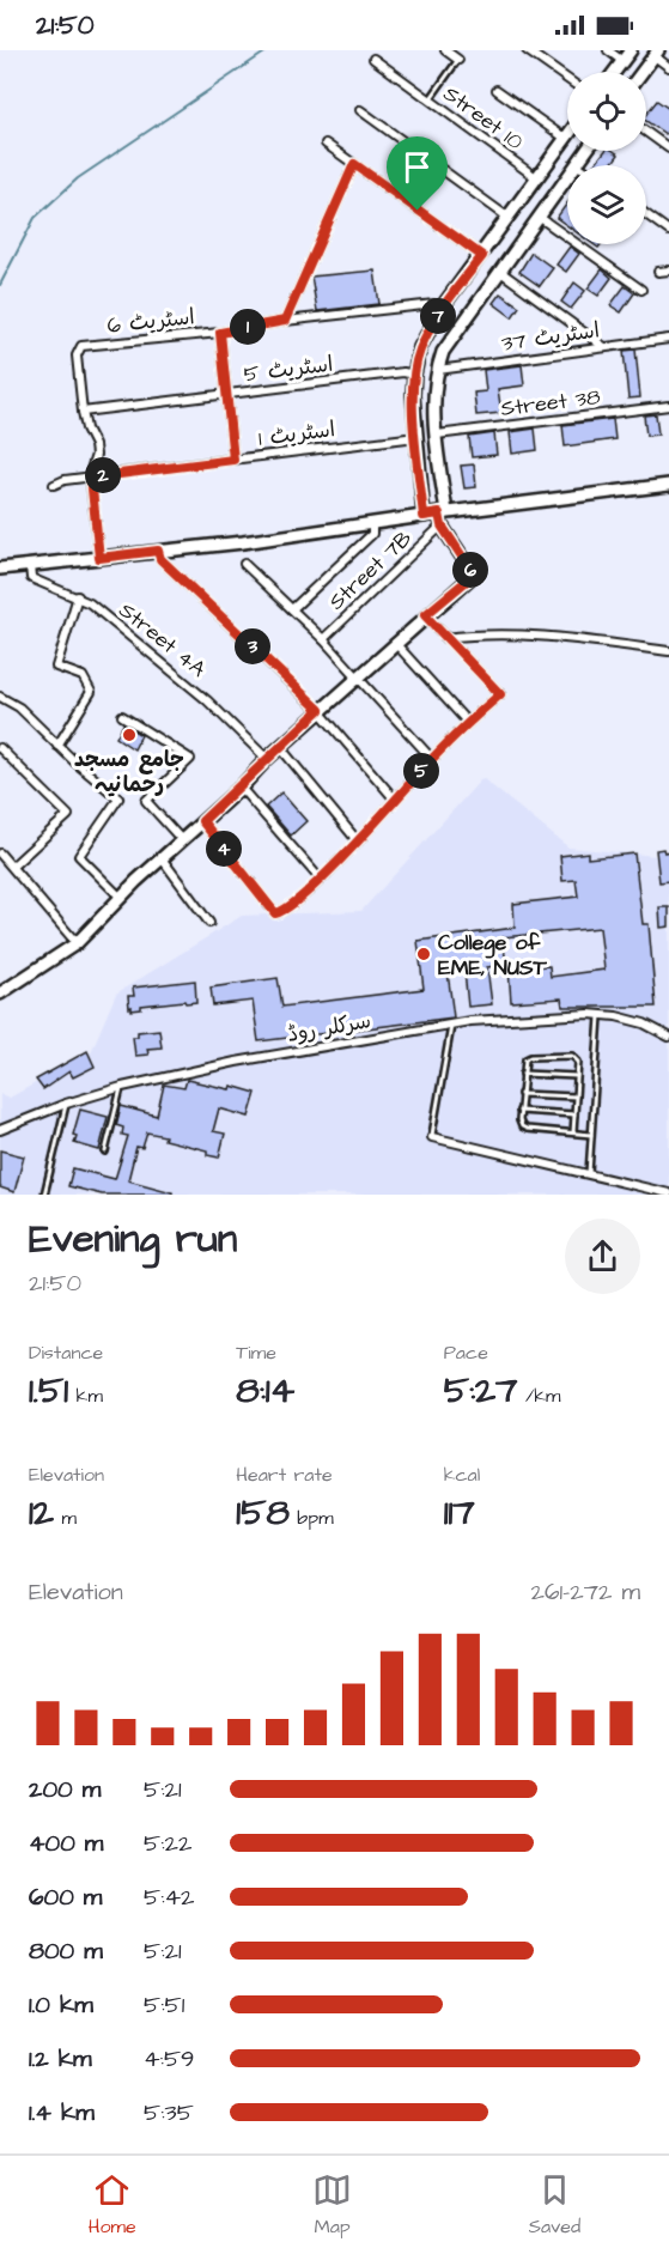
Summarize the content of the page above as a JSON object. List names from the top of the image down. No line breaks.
{"streets":{"street":["Street 10","اسٹریٹ 6","اسٹریٹ 37","اسٹریٹ 5","Street 38","اسٹریٹ 1","Street 7B","Street 4A","سرکلر روڈ"]},"crossings":[["اسٹریٹ 6","اسٹریٹ 5"]],"places":["جامع مسجد رحمانیہ","College of EME, NUST"],"page":{"status":"21:50","pins":["7","1","2","6","3","5","4"],"heading":["Evening run","21:50"],"stats":[["Distance","1.51 km"],["Time","8:14"],["Pace","5:27 /km"],["Elevation","12 m"],["Heart rate","158 bpm"],["kcal","117"]],"chart":["Elevation","261–272 m"],"list":[{"name":"200 m","note":"5:21"},{"name":"400 m","note":"5:22"},{"name":"600 m","note":"5:42"},{"name":"800 m","note":"5:21"},{"name":"1.0 km","note":"5:51"},{"name":"1.2 km","note":"4:59"},{"name":"1.4 km","note":"5:35"}],"tabs":["Home","Map","Saved"]}}
